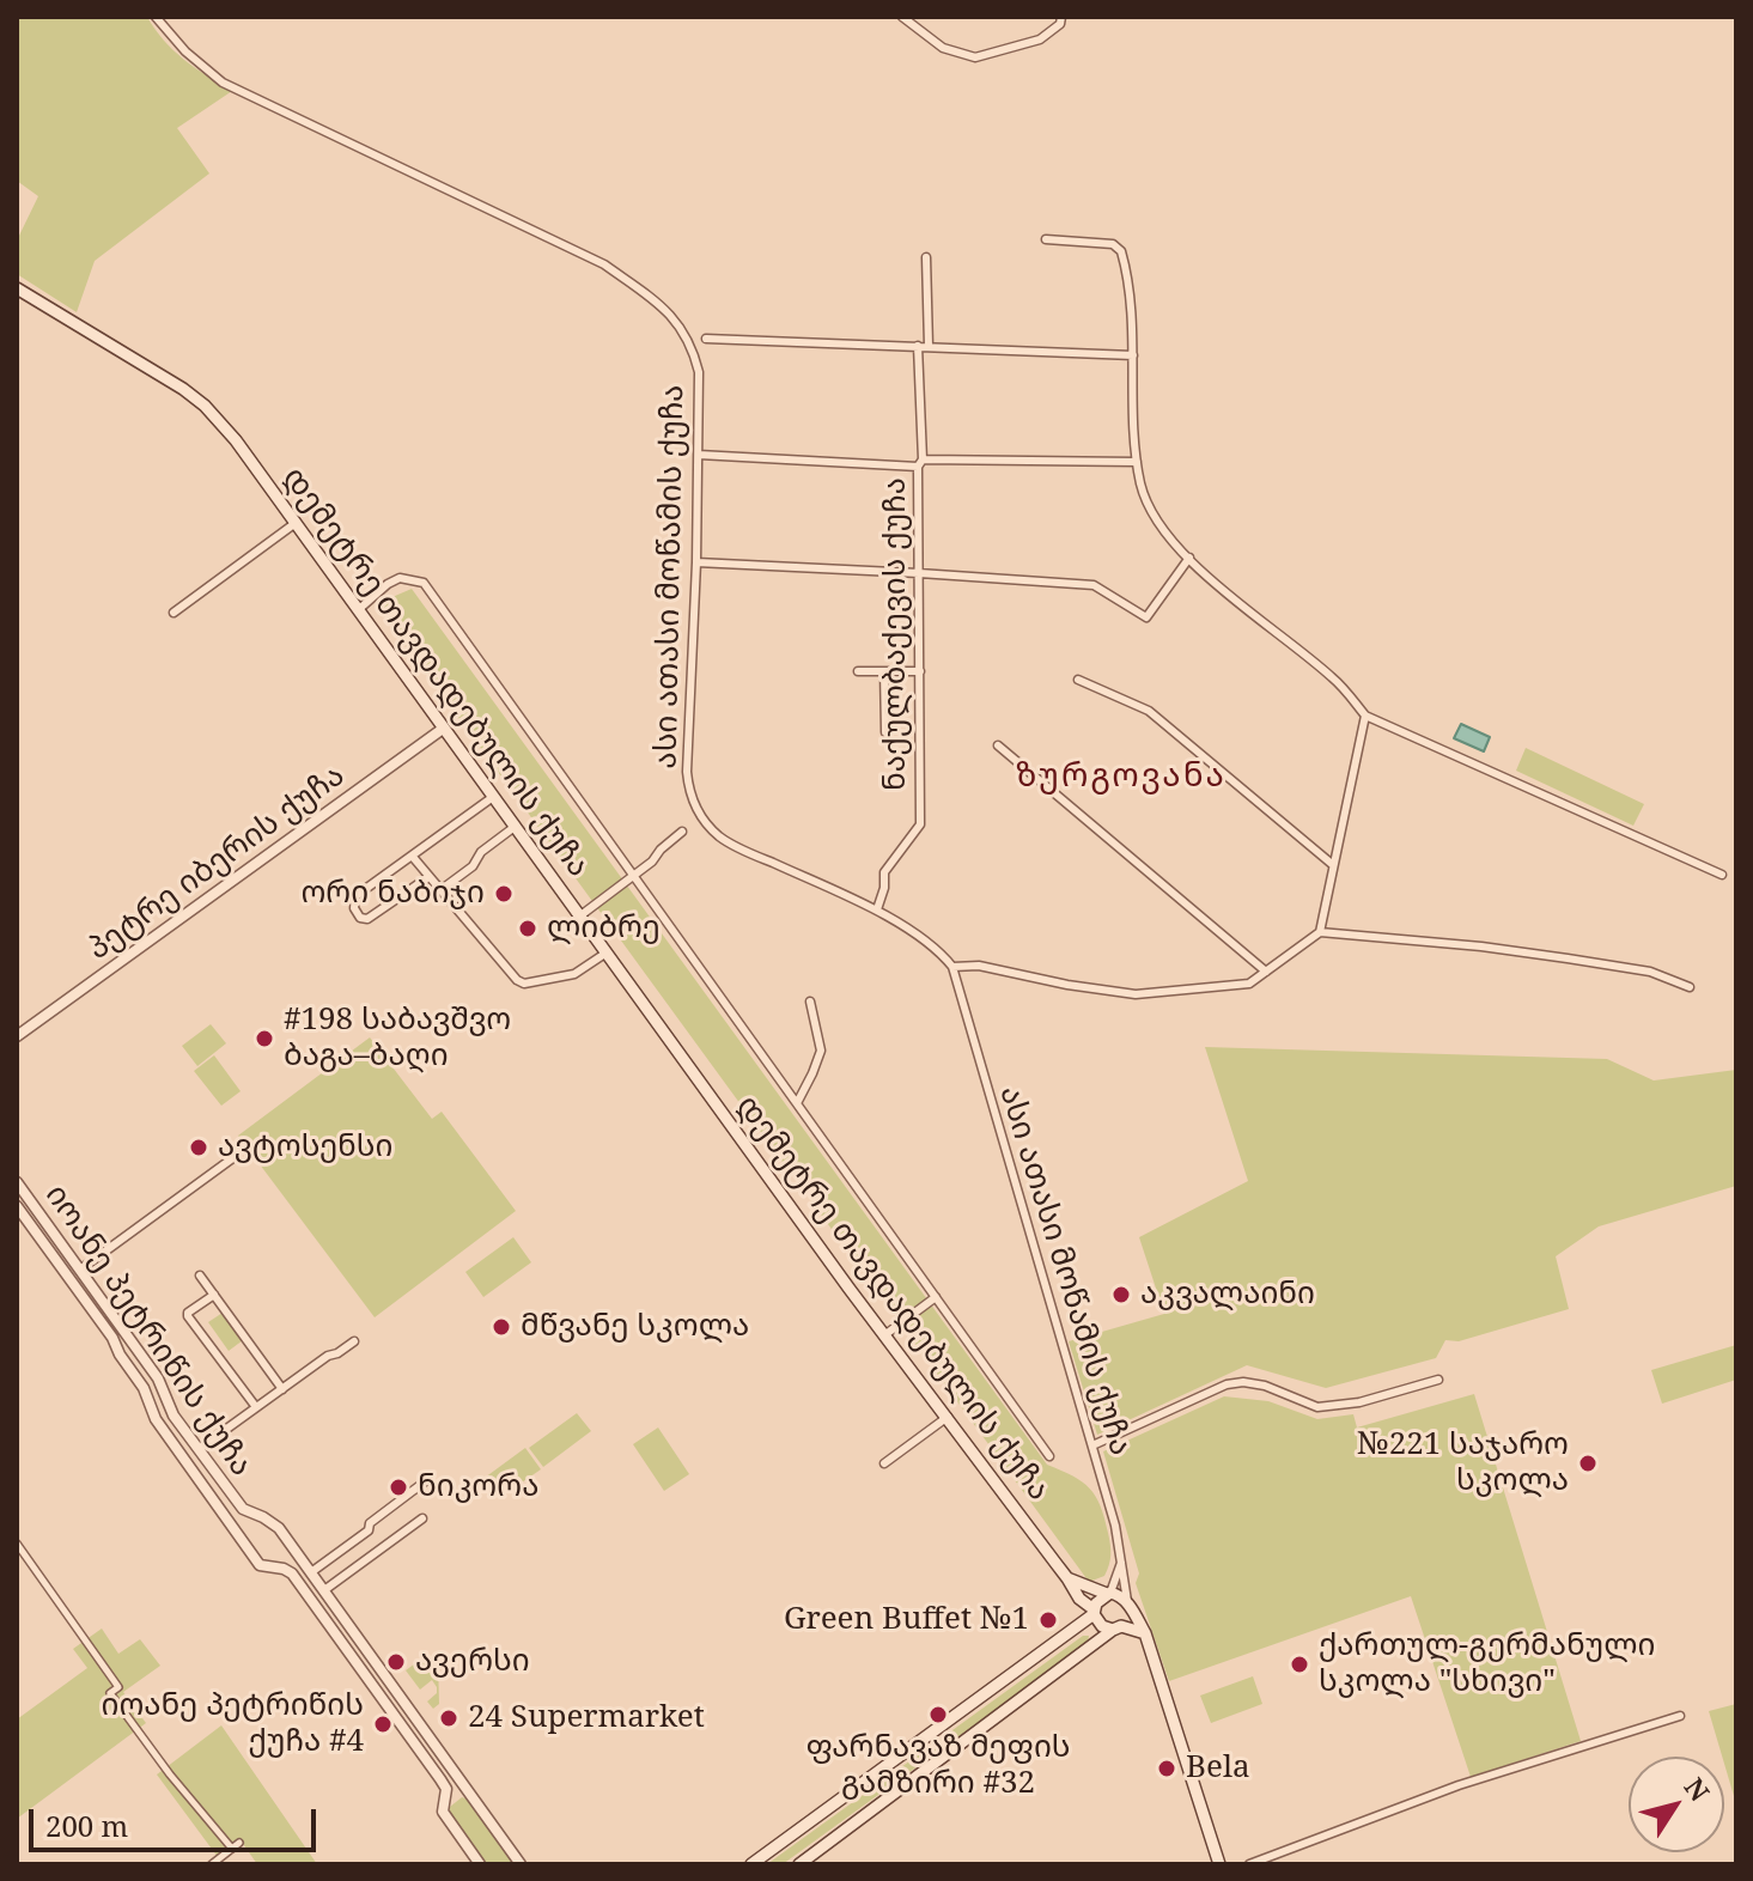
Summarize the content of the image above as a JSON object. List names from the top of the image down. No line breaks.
{"streets":{"main road":["დემეტრე თავდადებულის ქუჩა"],"street":["ასი ათასი მოწამის ქუჩა","ნაქულბაქევის ქუჩა","პეტრე იბერის ქუჩა","იოანე პეტრიწის ქუჩა"]},"crossings":[["ასი ათასი მოწამის ქუჩა","ნაქულბაქევის ქუჩა"],["დემეტრე თავდადებულის ქუჩა","პეტრე იბერის ქუჩა"]],"districts":["ზურგოვანა"],"places":["ორი ნაბიჯი","ლიბრე","#198 საბავშვო ბაგა–ბაღი","ავტოსენსი","აკვალაინი","მწვანე სკოლა","№221 საჯარო სკოლა","ნიკორა","Green Buffet №1","ავერსი","ქართულ-გერმანული სკოლა \"სხივი\"","ფარნავაზ მეფის გამზირი #32","24 Supermarket","იოანე პეტრიწის ქუჩა #4","Bela"],"scale_bar":"200 m","north":"top right"}
